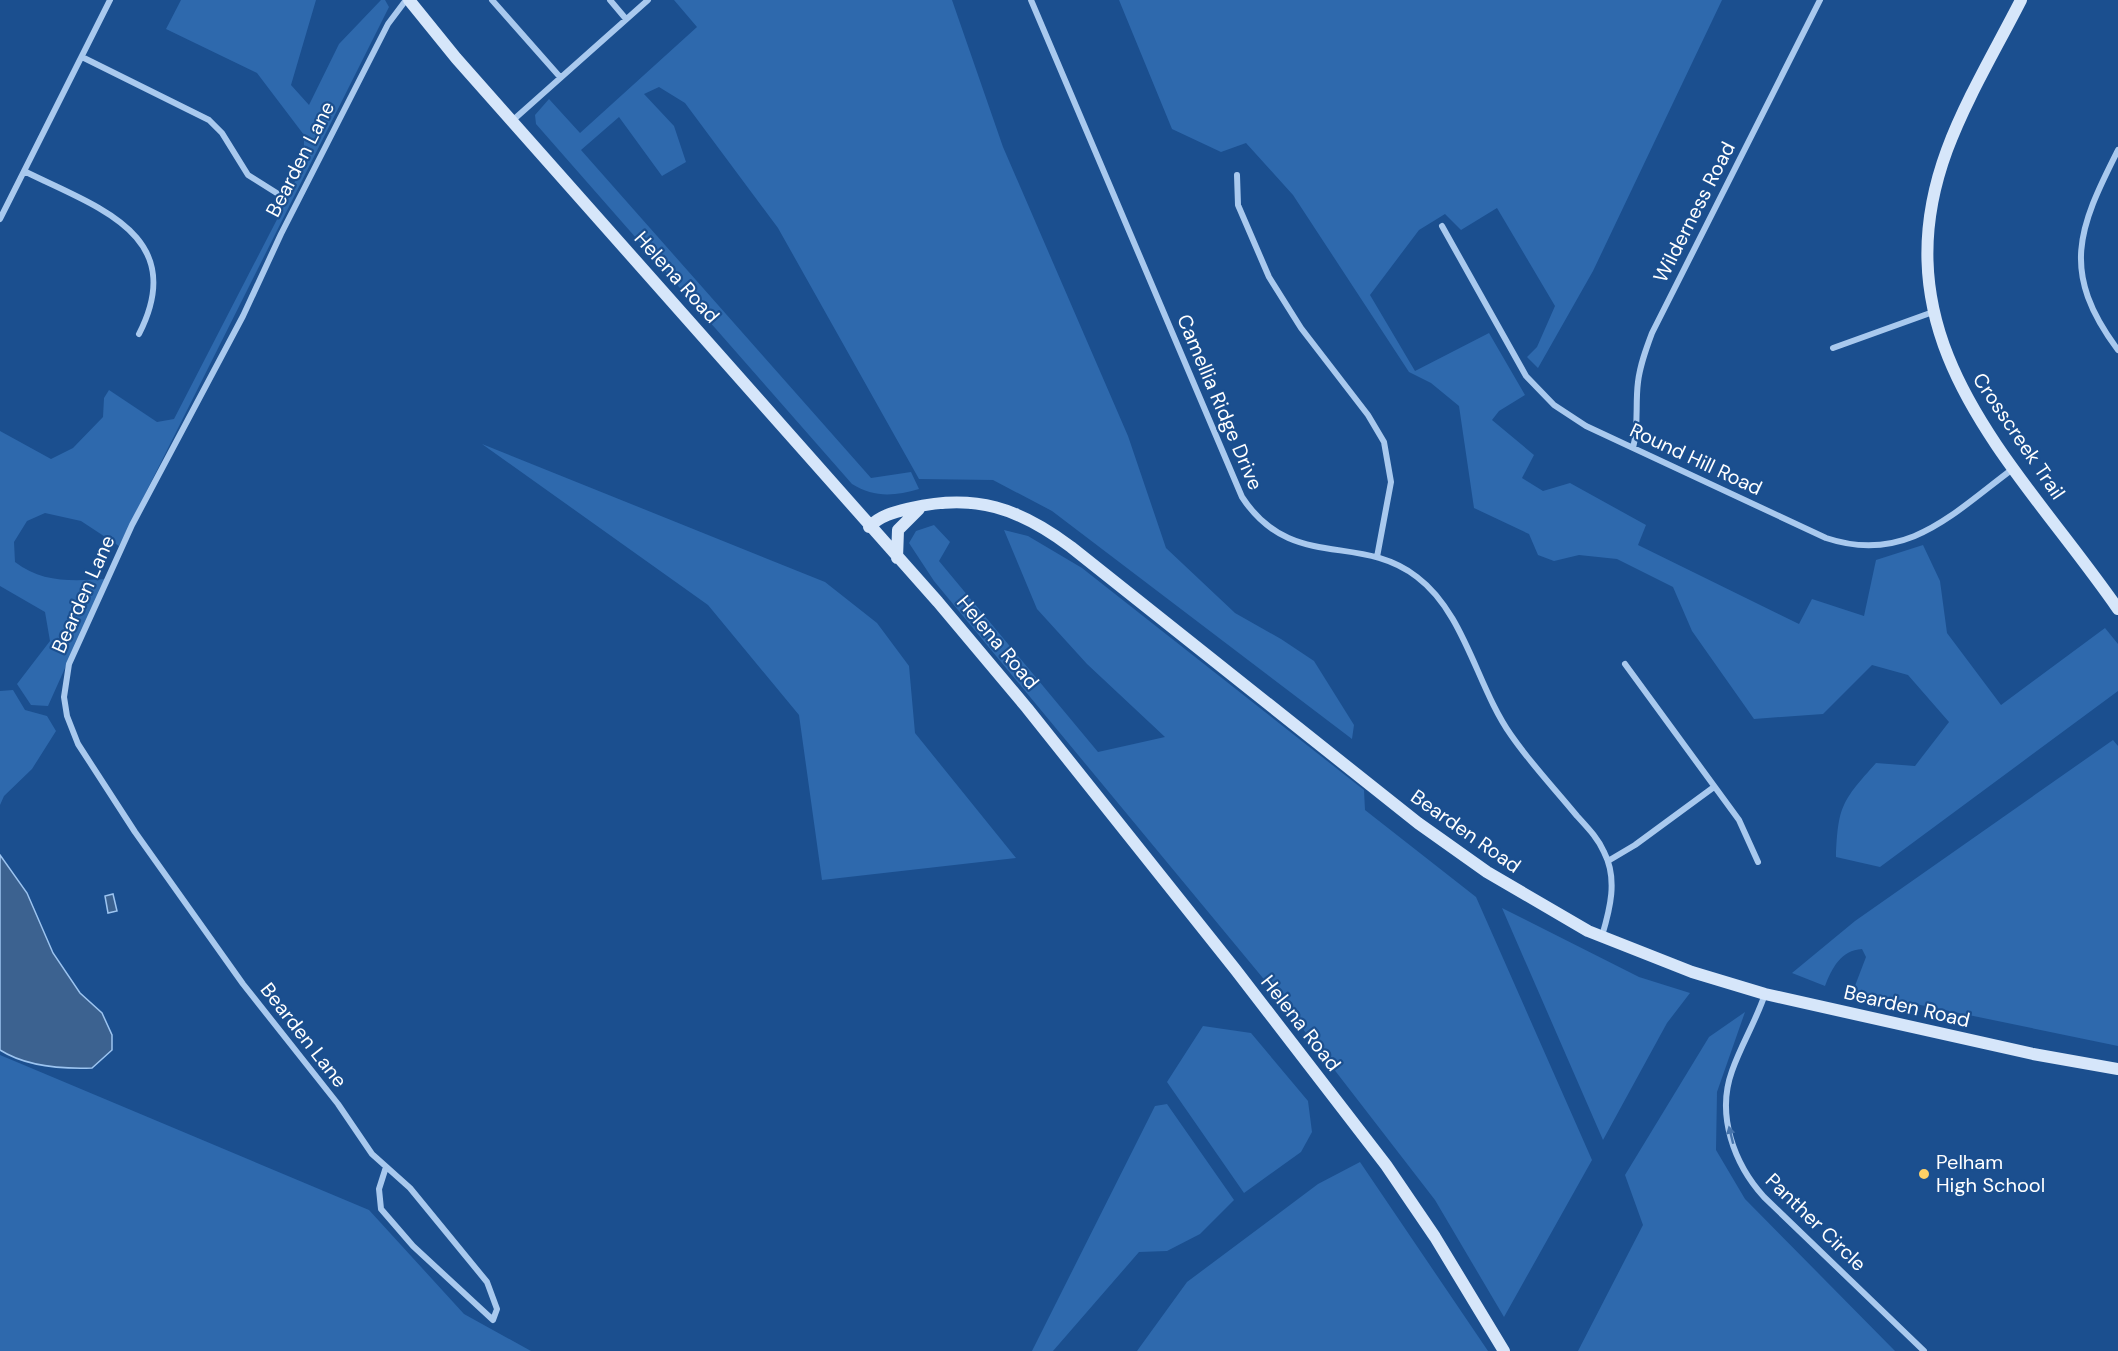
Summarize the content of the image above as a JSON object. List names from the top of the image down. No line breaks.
{"streets":{"street":["Bearden Lane","Wilderness Road","Helena Road","Camellia Ridge Drive","Crosscreek Trail","Round Hill Road","Bearden Road","Panther Circle"]},"crossings":[["Bearden Lane","Helena Road"],["Wilderness Road","Round Hill Road"],["Helena Road","Bearden Road"],["Crosscreek Trail","Round Hill Road"],["Bearden Road","Panther Circle"]],"one_way":["Panther Circle"],"places":["Pelham High School"]}
